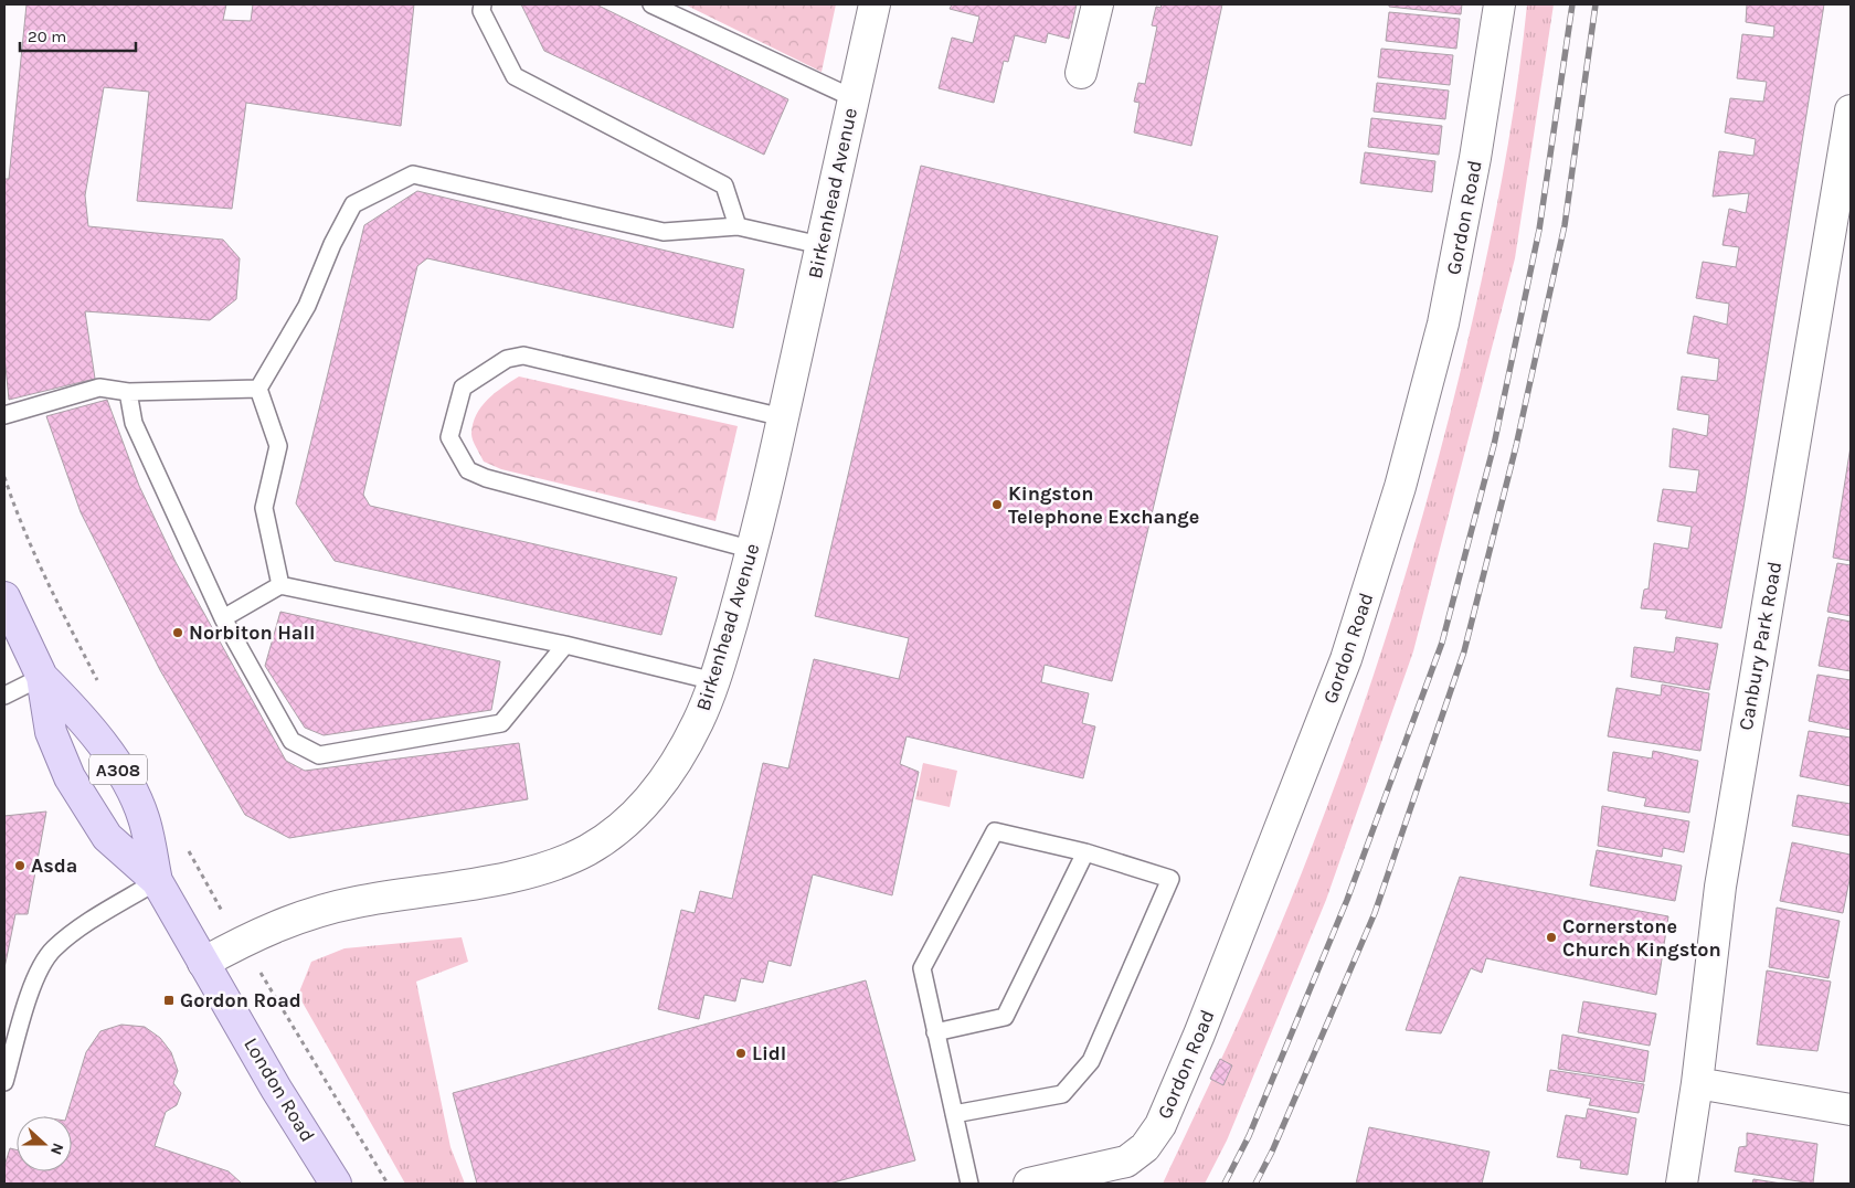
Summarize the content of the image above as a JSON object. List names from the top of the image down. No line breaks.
{"streets":{"main road":["A308","London Road"],"street":["Birkenhead Avenue","Gordon Road","Canbury Park Road"]},"crossings":[["Birkenhead Avenue","London Road"]],"places":{"other":["Kingston Telephone Exchange","Norbiton Hall","Asda","Cornerstone Church Kingston","Lidl"],"transit":["Gordon Road"]},"scale_bar":"20 m","north":"right"}
